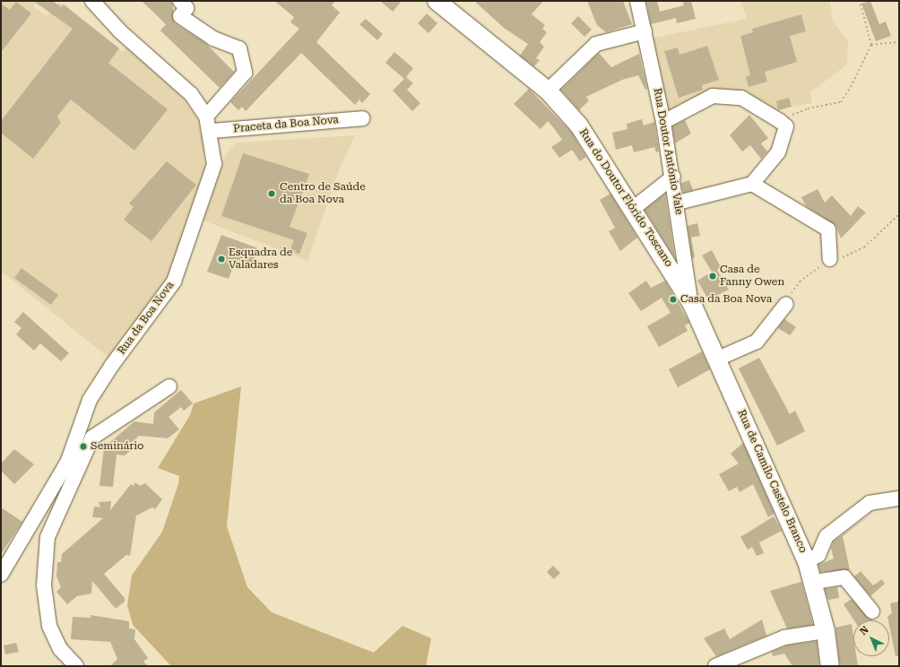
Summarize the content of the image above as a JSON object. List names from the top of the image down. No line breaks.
{"streets":{"main road":["Rua do Doutor Flórido Toscano","Rua de Camilo Castelo Branco"],"street":["Praceta da Boa Nova","Rua Doutor António Vale","Rua da Boa Nova"]},"crossings":[["Praceta da Boa Nova","Rua da Boa Nova"],["Rua Doutor António Vale","Rua do Doutor Flórido Toscano"],["Rua Doutor António Vale","Rua de Camilo Castelo Branco"],["Rua do Doutor Flórido Toscano","Rua de Camilo Castelo Branco"]],"places":["Centro de Saúde da Boa Nova","Esquadra de Valadares","Casa de Fanny Owen","Casa da Boa Nova","Seminário"],"north":"top left"}
